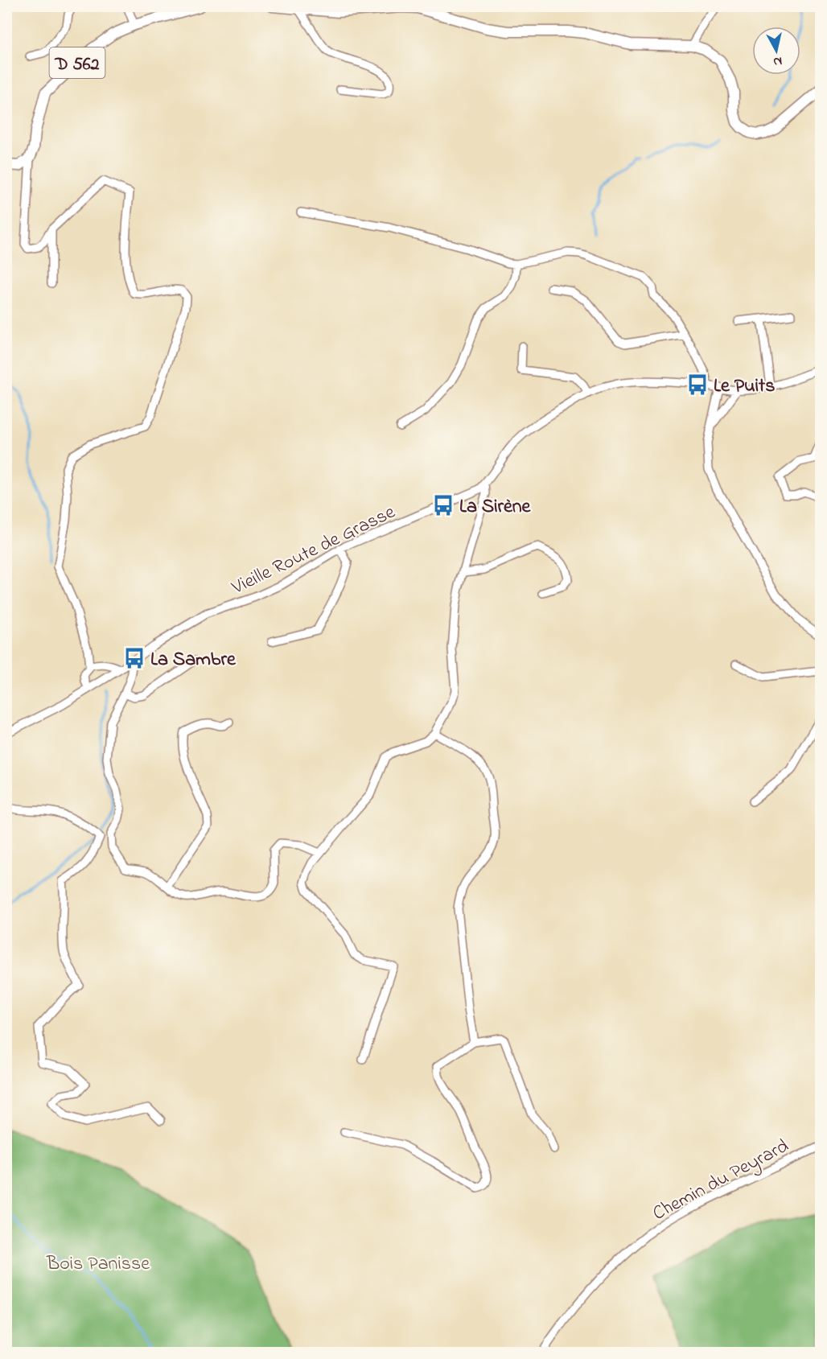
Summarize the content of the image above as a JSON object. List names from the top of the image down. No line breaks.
{"streets":{"main road":["D 562"],"street":["Vieille Route de Grasse","Chemin du Peyrard"]},"parks":["Bois Panisse"],"places":{"bus stop":["Le Puits","La Sirène","La Sambre"]},"north":"bottom"}
